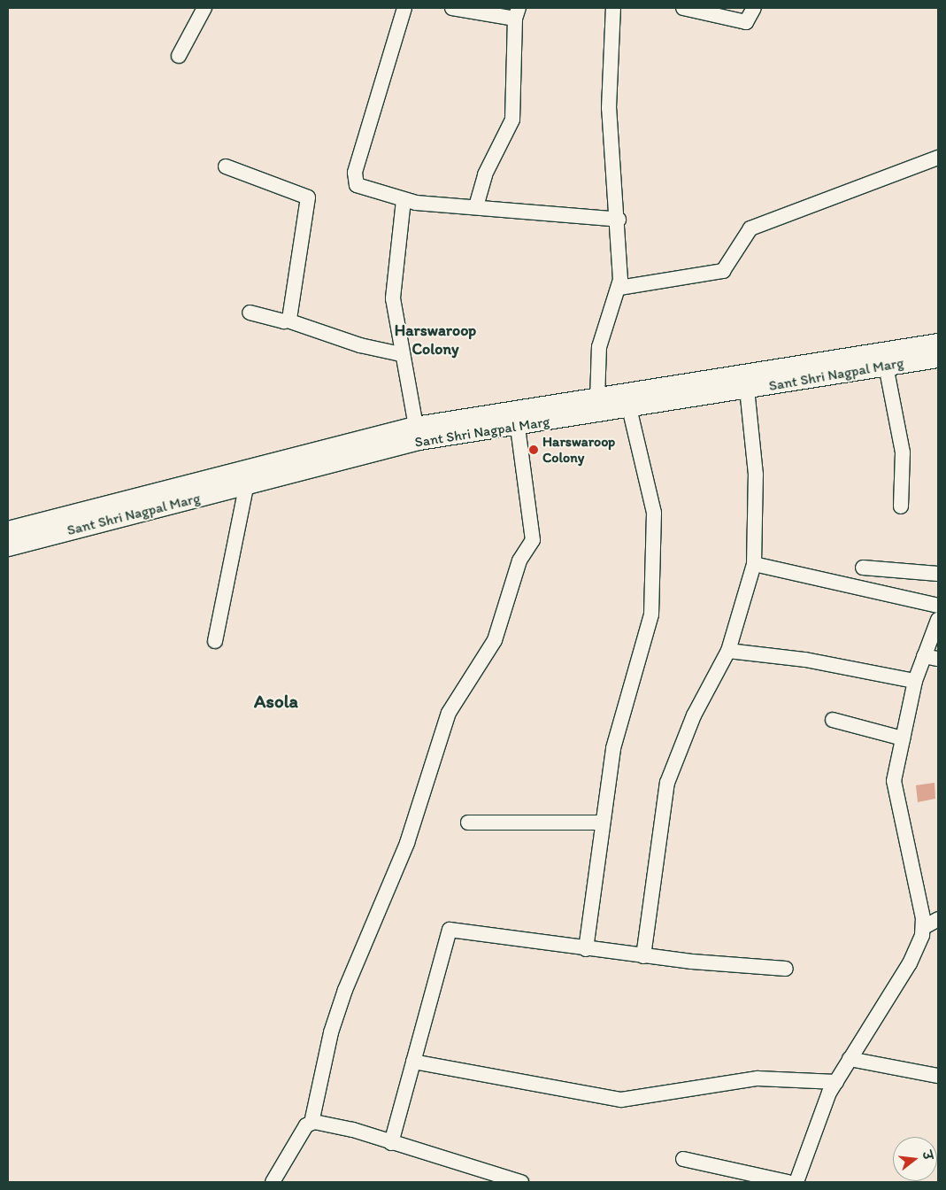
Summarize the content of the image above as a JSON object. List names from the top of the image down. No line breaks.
{"streets":{"main road":["Sant Shri Nagpal Marg"]},"districts":["Harswaroop Colony","Asola"],"places":["Harswaroop Colony"],"north":"right"}
